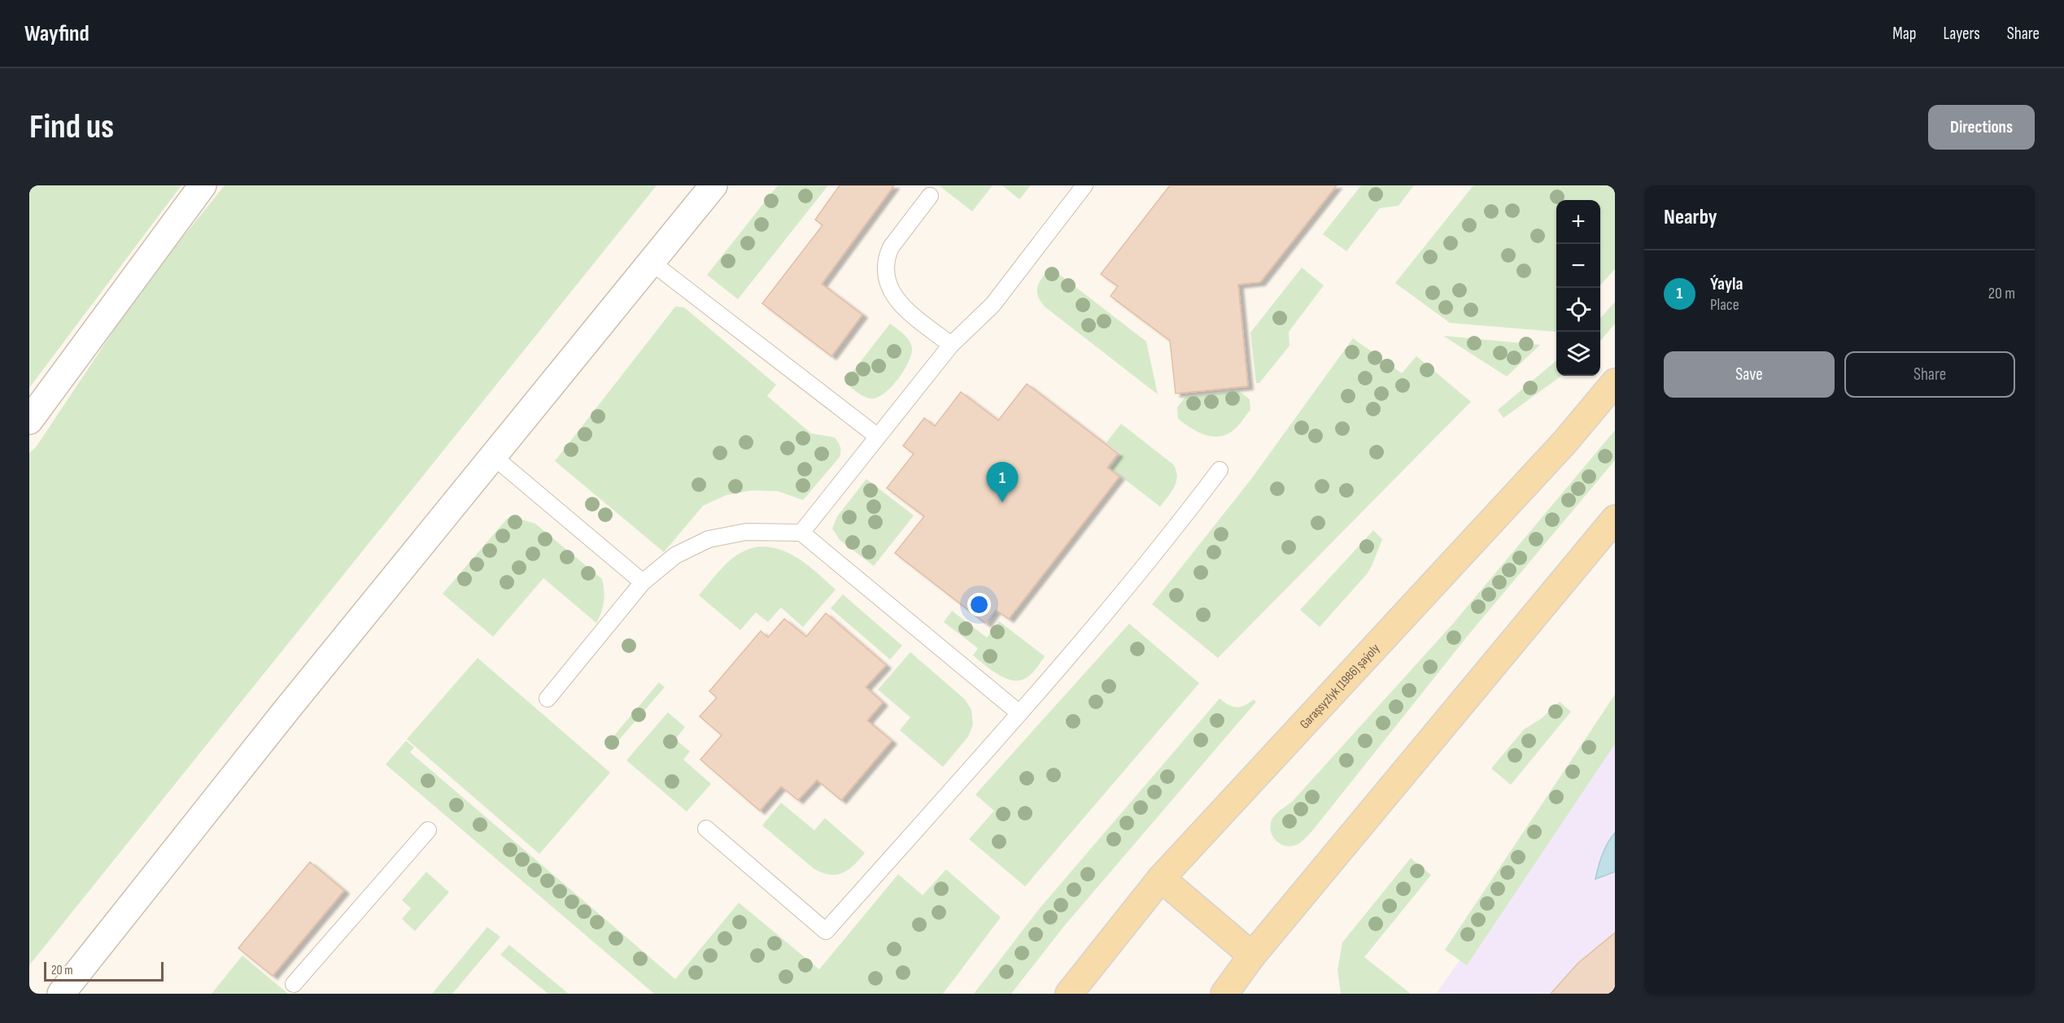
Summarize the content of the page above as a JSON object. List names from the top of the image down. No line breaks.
{"streets":{"main road":["Garaşsyzlyk (1986) şaýoly"]},"scale_bar":"20 m","page":{"header":"Wayfind","nav":["Map","Layers","Share"],"buttons":["Directions",["Save","Share"]],"title":"Find us","heading":"Nearby","map_buttons":["+","−"],"list":[{"mark":"1","name":"Ýayla","note":"Place","value":"20 m"}],"pins":"1","scale":"20 m"}}
